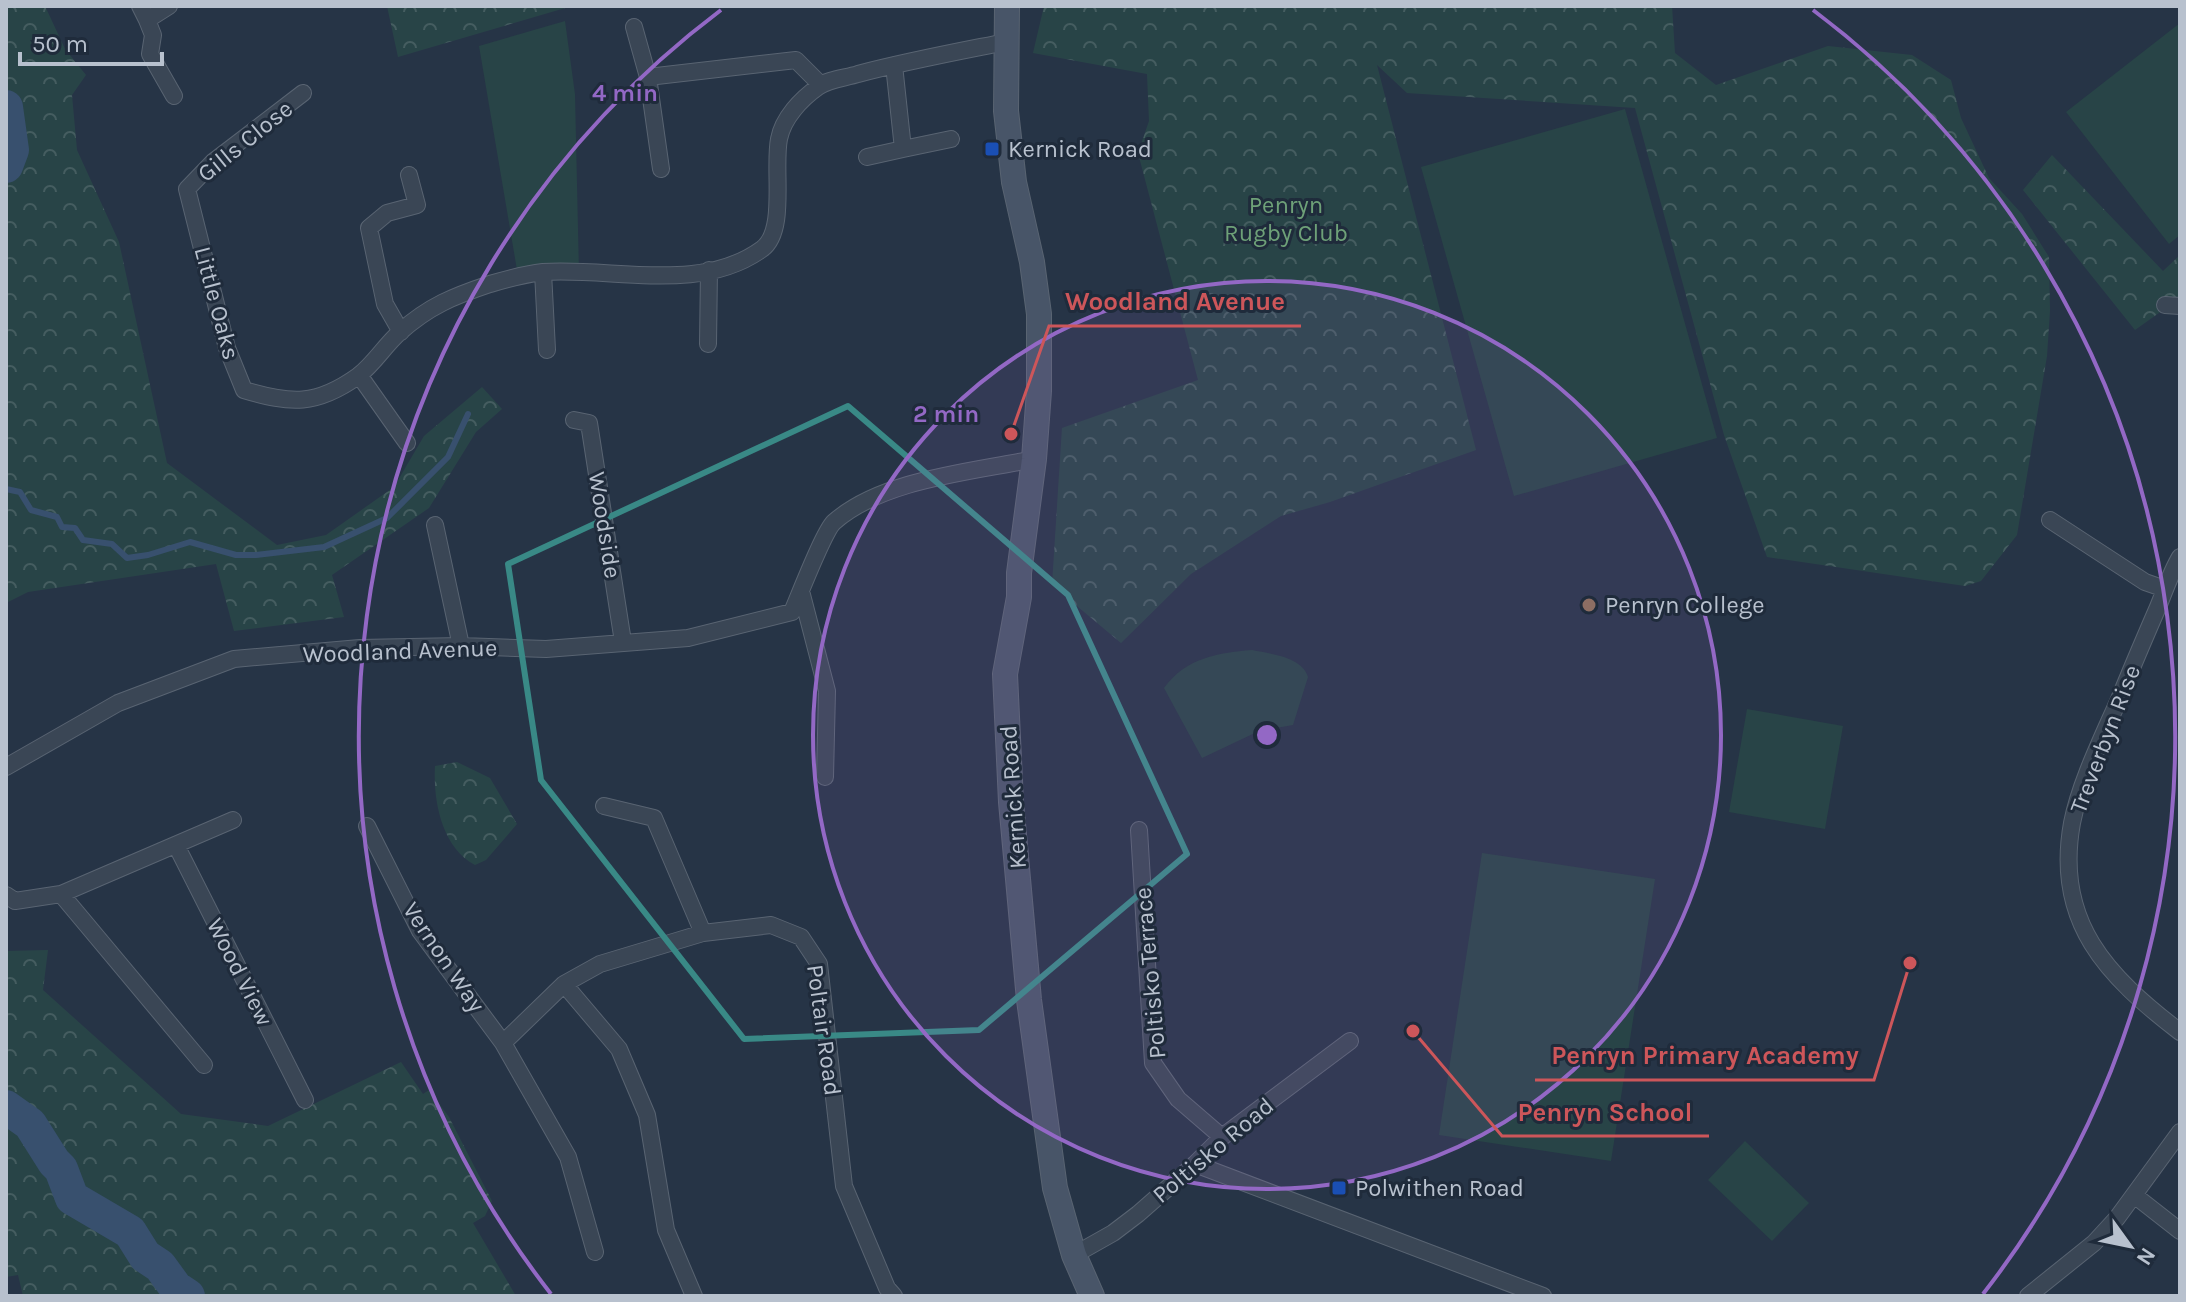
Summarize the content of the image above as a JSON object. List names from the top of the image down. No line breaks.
{"streets":{"street":["Gills Close","Little Oaks","Woodside","Woodland Avenue","Treverbyn Rise","Kernick Road","Vernon Way","Wood View","Poltisko Terrace","Poltair Road","Poltisko Road"]},"crossings":[["Gills Close","Little Oaks"],["Little Oaks","Kernick Road"],["Woodside","Woodland Avenue"],["Woodland Avenue","Kernick Road"],["Kernick Road","Poltisko Road"],["Vernon Way","Poltair Road"],["Poltisko Terrace","Poltisko Road"]],"parks":["Penryn Rugby Club"],"places":{"transit":["Kernick Road","Polwithen Road"],"other":["Woodland Avenue","Penryn College","Penryn Primary Academy","Penryn School"]},"scale_bar":"50 m","north":"bottom right","rings":["4 min","2 min"]}
